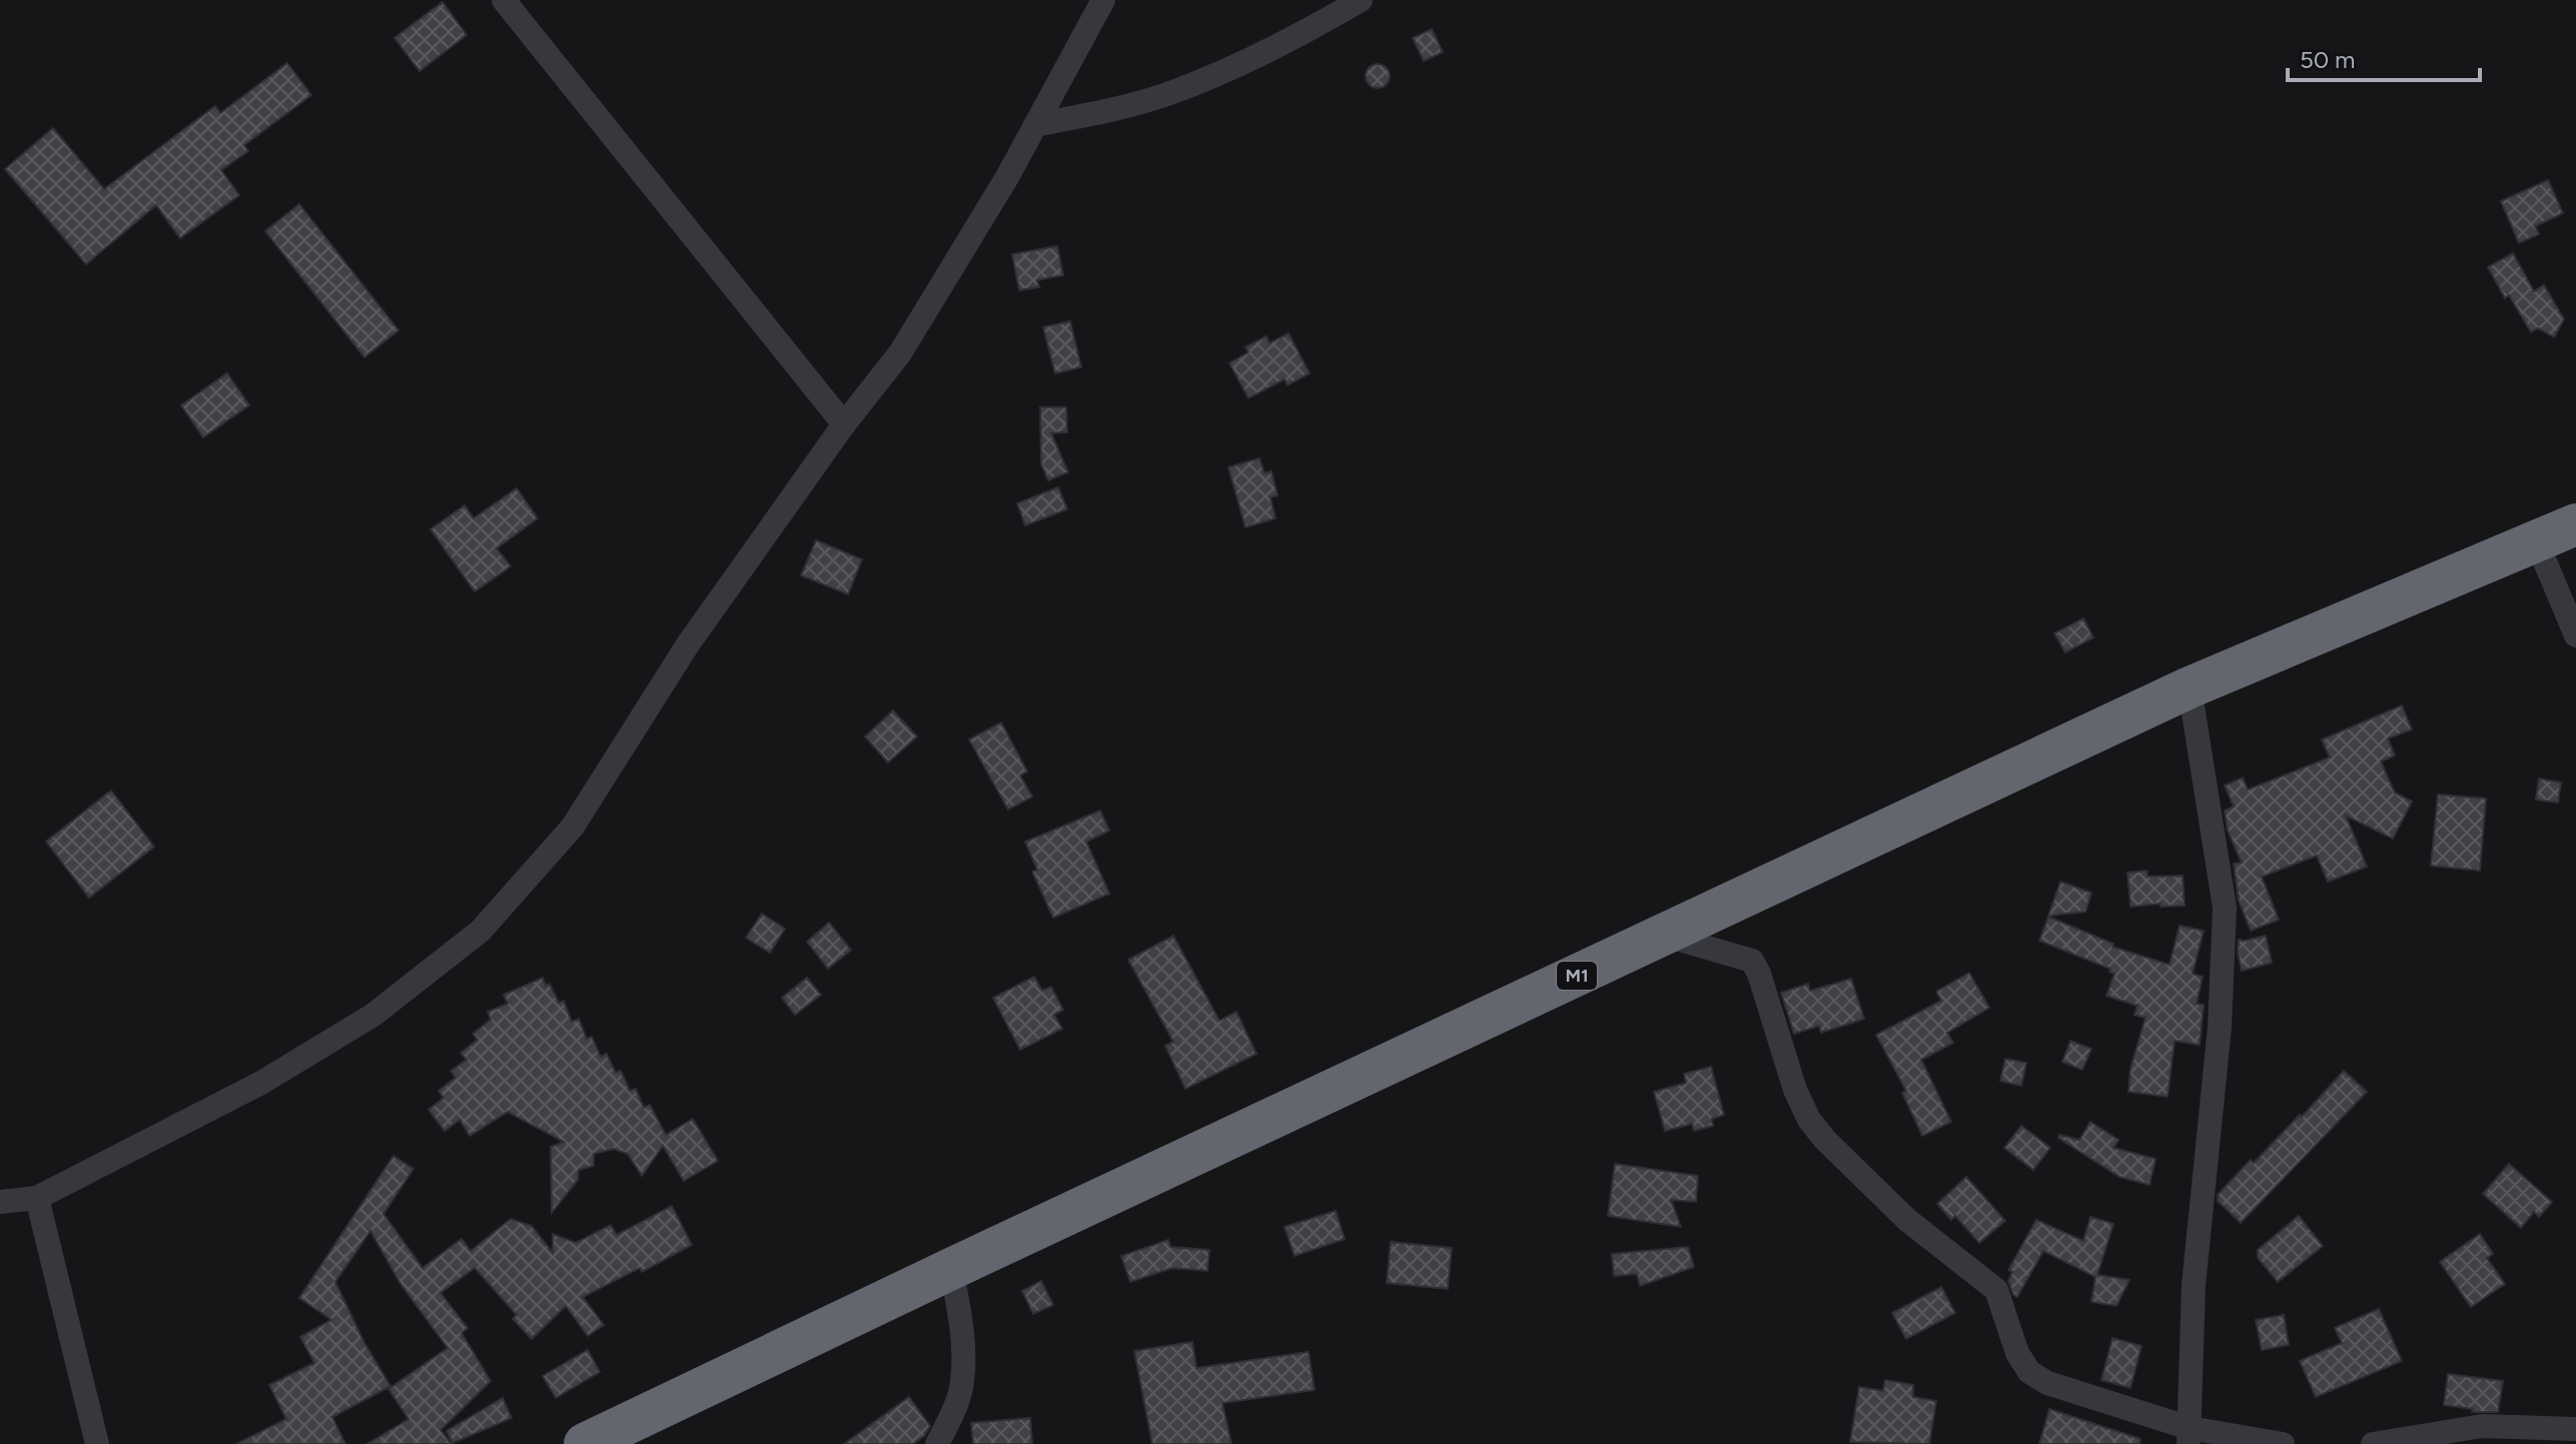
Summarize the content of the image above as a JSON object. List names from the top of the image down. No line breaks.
{"streets":{"highway":["M1"]},"scale_bar":"50 m"}
